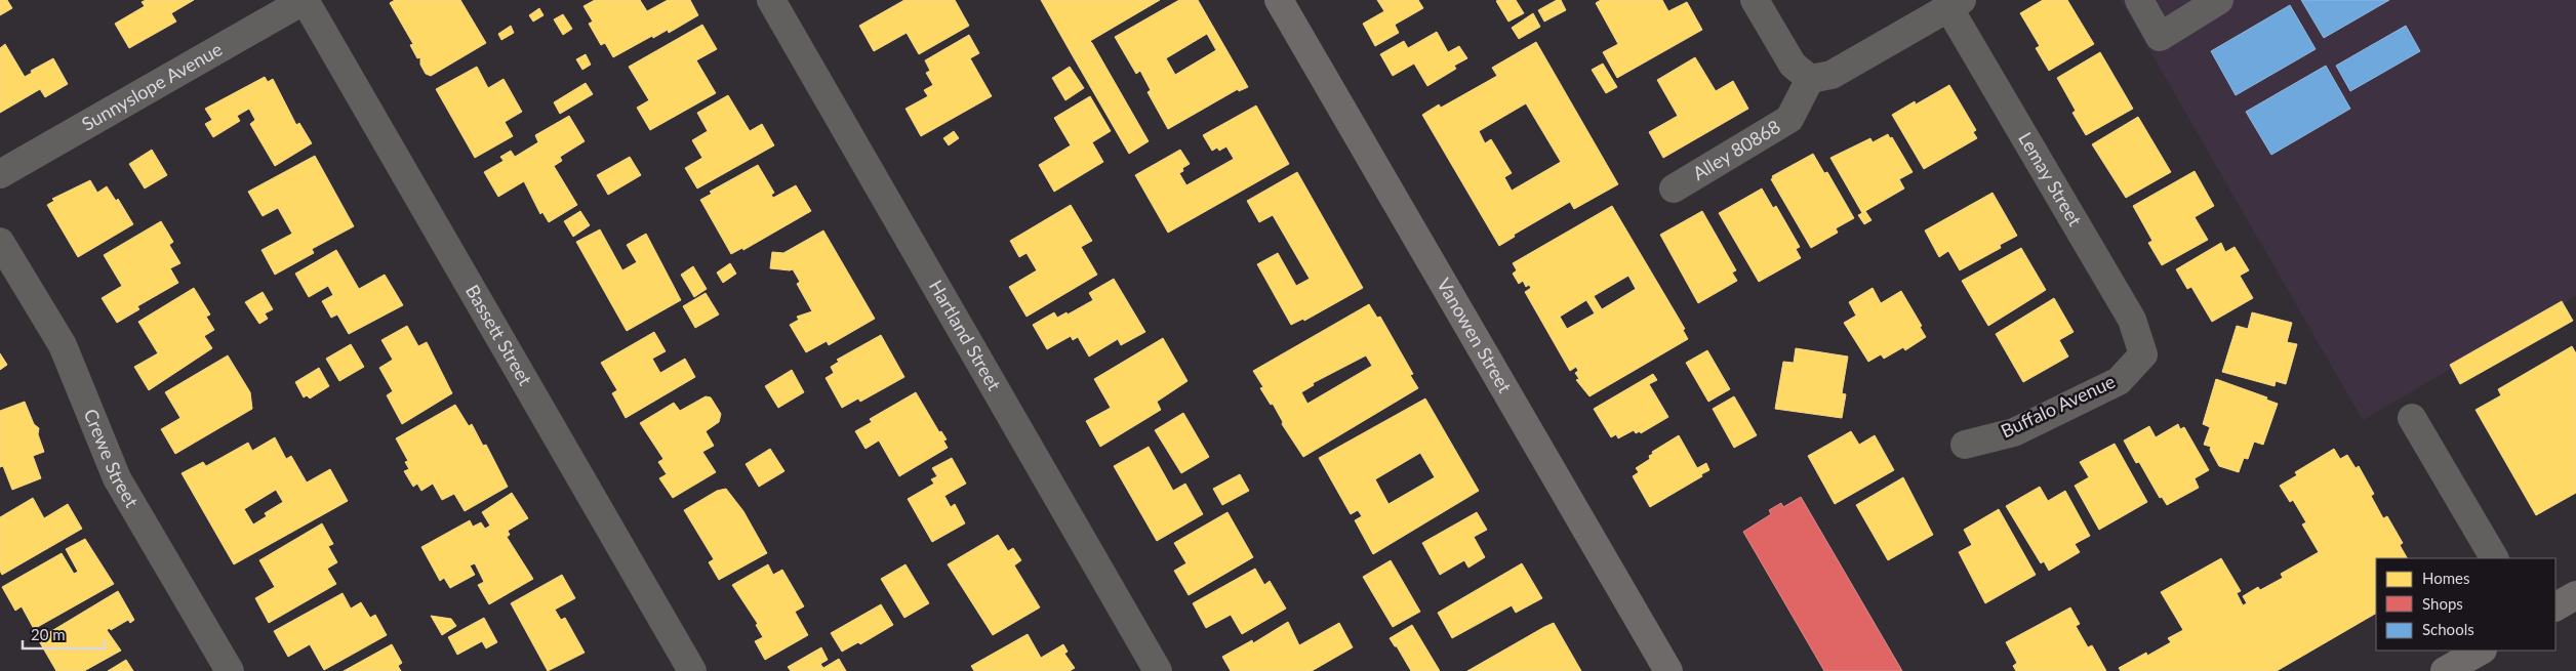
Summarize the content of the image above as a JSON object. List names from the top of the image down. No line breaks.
{"streets":{"main road":["Vanowen Street"],"street":["Sunnyslope Avenue","Alley 80868","Lemay Street","Hartland Street","Bassett Street","Buffalo Avenue","Crewe Street"]},"crossings":[["Sunnyslope Avenue","Bassett Street"],["Lemay Street","Buffalo Avenue"]],"legend":["Homes","Shops","Schools"],"scale_bar":"20 m"}
